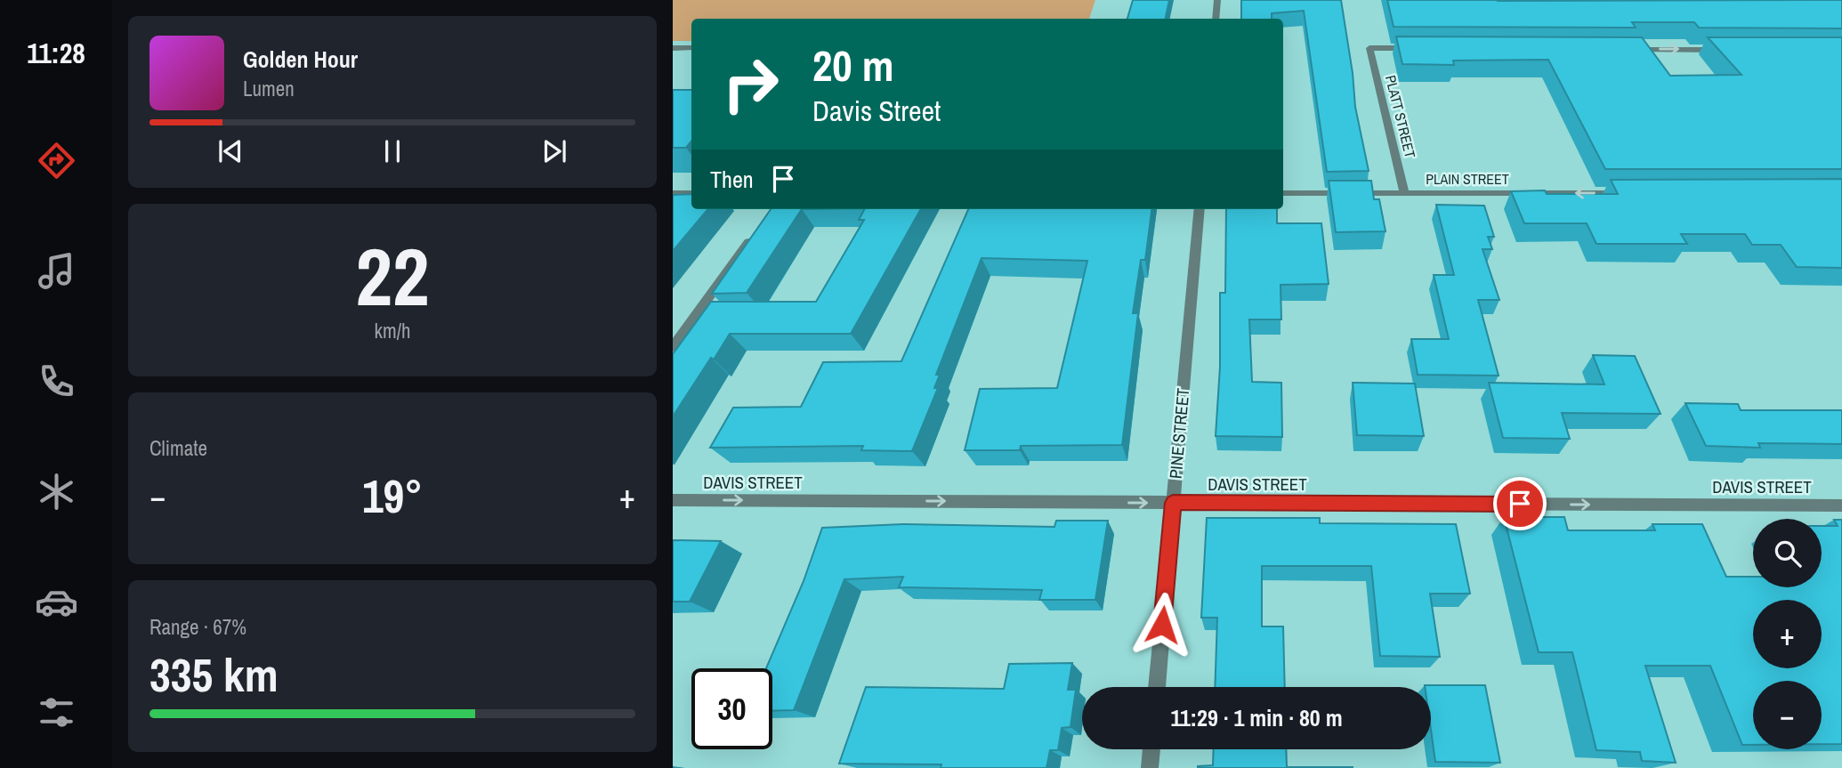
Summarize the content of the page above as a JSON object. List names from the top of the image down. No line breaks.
{"streets":{"street":["PLATT STREET","PLAIN STREET","PINE STREET","DAVIS STREET"]},"crossings":[["PLATT STREET","PLAIN STREET"],["PINE STREET","DAVIS STREET"]],"one_way":["PLAIN STREET","DAVIS STREET"],"page":{"tabs":"11:28","turn":["20 m","Davis Street"],"song":["Golden Hour","Lumen"],"then":"Then","tile":[["22","km/h"],"Climate",["Range · 67%","335 km"]],"heat":["−","19°","+"],"map_buttons":["+","−"],"limit":"30","trip":"11:29 · 1 min · 80 m"}}
